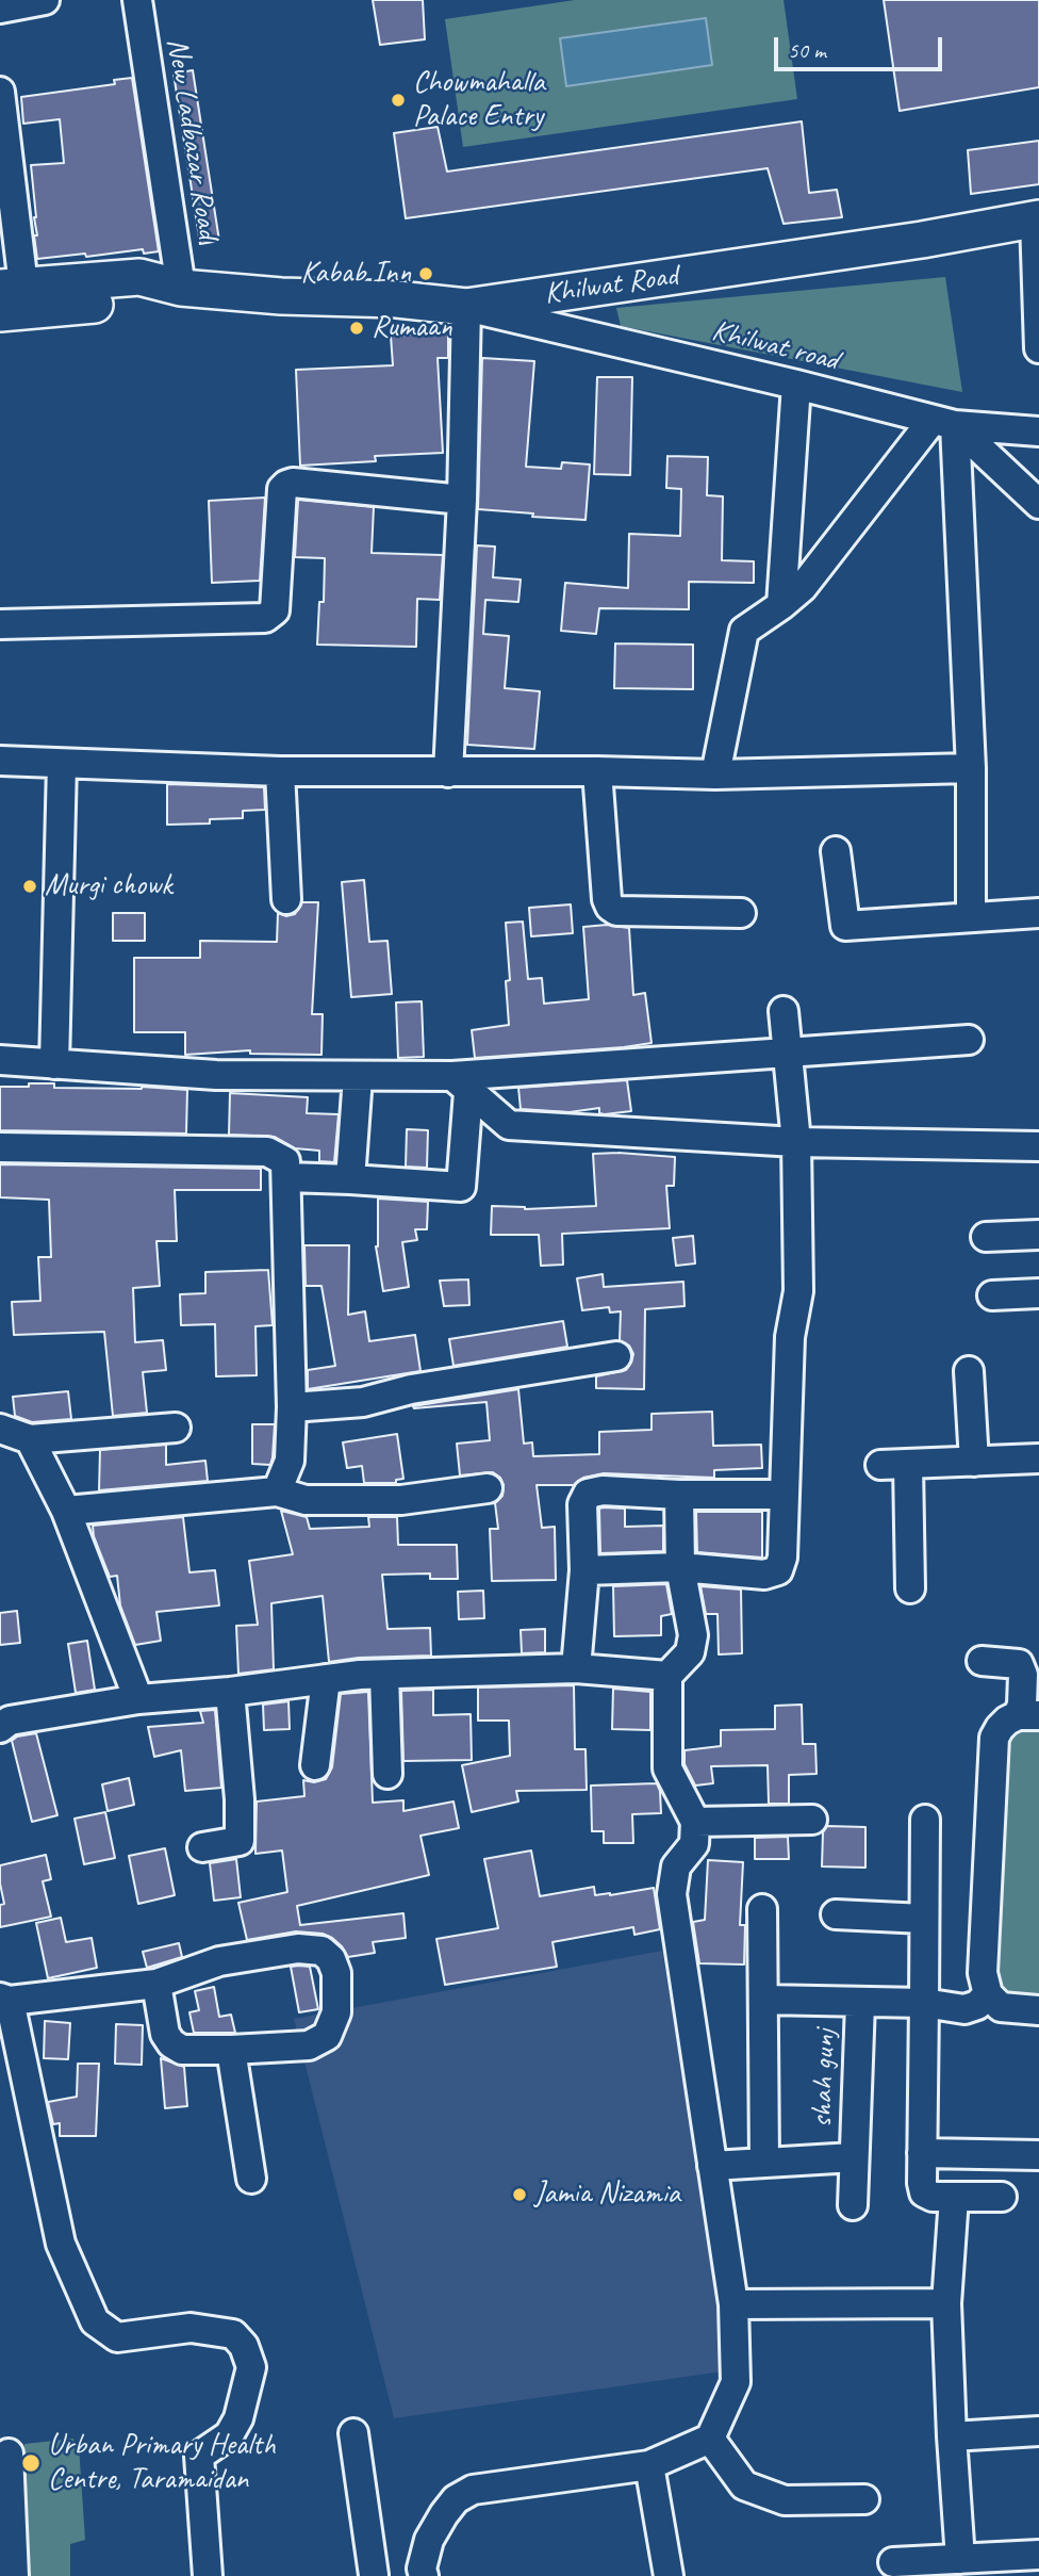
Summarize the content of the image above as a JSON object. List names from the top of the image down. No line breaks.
{"streets":{"main road":["Khilwat Road"],"street":["New Ladbazar Road","Khilwat road","shah gunj"]},"crossings":[["New Ladbazar Road","Khilwat Road"],["Khilwat Road","Khilwat road"]],"places":["Chowmahalla Palace Entry","Kabab Inn","Rumaan","Murgi chowk","Jamia Nizamia","Urban Primary Health Centre, Taramaidan"],"scale_bar":"50 m"}
